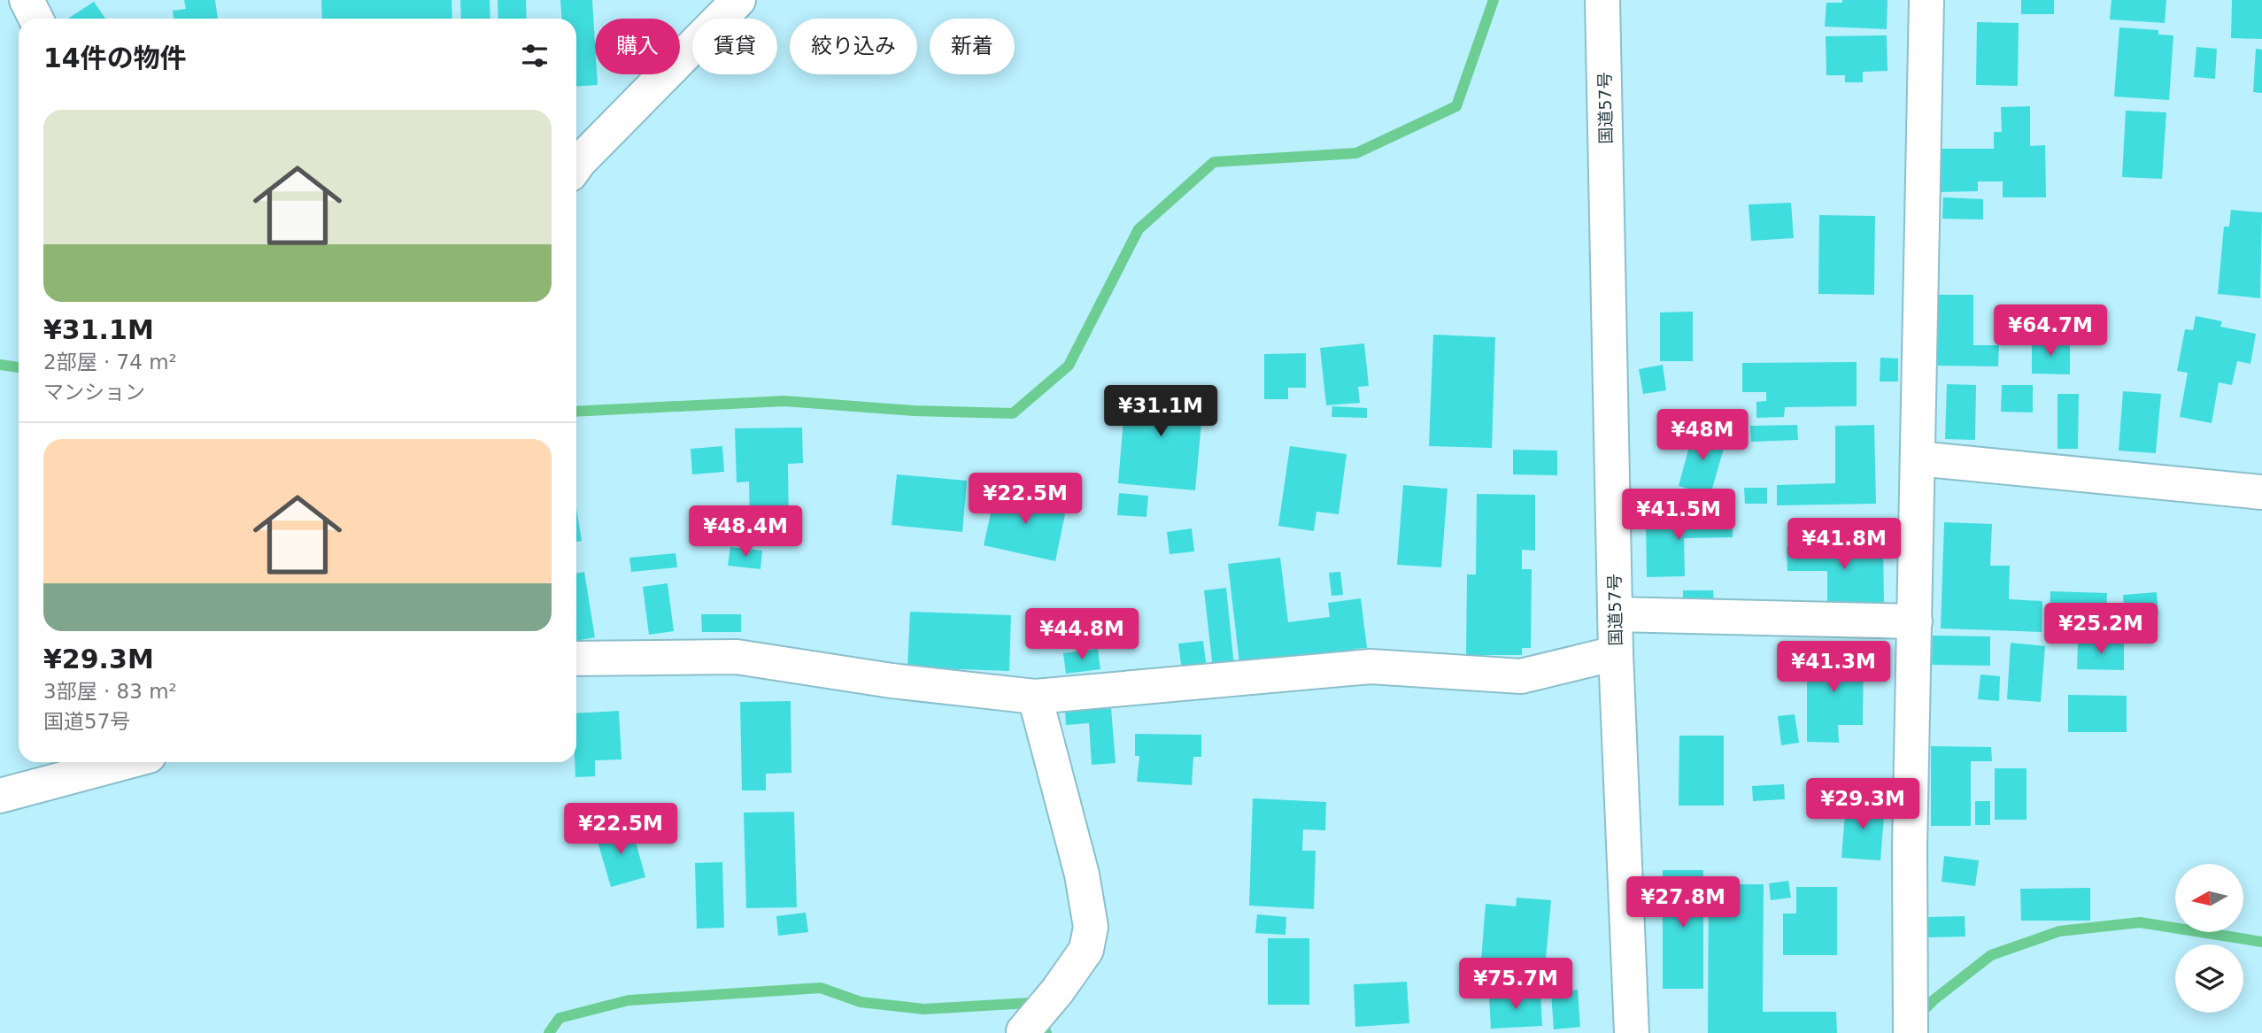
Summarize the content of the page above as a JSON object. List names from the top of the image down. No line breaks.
{"streets":{"main road":["国道57号"]},"north":"left","page":{"chip":["購入","賃貸","絞り込み","新着"],"heading":"14件の物件","list":[{"name":"¥31.1M","note":"2部屋 · 74 m² · マンション"},{"name":"¥29.3M","note":"3部屋 · 83 m² · 国道57号"}],"price":["¥64.7M","¥31.1M","¥48M","¥22.5M","¥41.5M","¥48.4M","¥41.8M","¥25.2M","¥44.8M","¥41.3M","¥29.3M","¥22.5M","¥27.8M","¥75.7M"]}}
